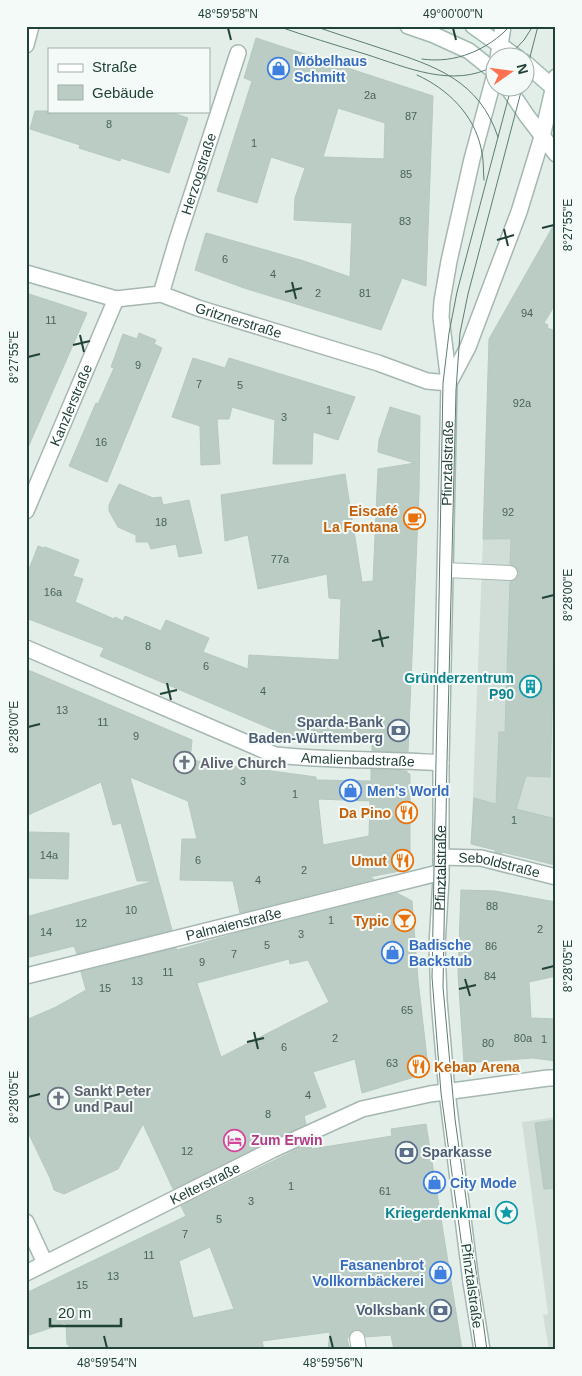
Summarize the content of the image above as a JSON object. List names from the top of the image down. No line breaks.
{"streets":{"street":["Herzogstraße","Gritznerstraße","Kanzlerstraße","Pfinztalstraße","Amalienbadstraße","Seboldstraße","Palmaienstraße","Kelterstraße"]},"crossings":[["Herzogstraße","Gritznerstraße"],["Gritznerstraße","Kanzlerstraße"],["Gritznerstraße","Pfinztalstraße"],["Pfinztalstraße","Amalienbadstraße"],["Pfinztalstraße","Seboldstraße"],["Pfinztalstraße","Palmaienstraße"],["Pfinztalstraße","Kelterstraße"]],"places":{"shop":["Möbelhaus Schmitt","Men's World","Badische Backstub","City Mode","Fasanenbrot Vollkornbäckerei"],"cafe":["Eiscafé La Fontana"],"building":["Gründerzentrum P90"],"bank":["Sparda-Bank Baden-Württemberg","Sparkasse","Volksbank"],"church":["Alive Church","Sankt Peter und Paul"],"restaurant":["Da Pino","Umut","Kebap Arena"],"bar":["Typic"],"hotel":["Zum Erwin"],"place":["Kriegerdenkmal"]},"house_numbers":["2a","87","8","1","85","83","6","4","2","81","94","11","9","7","5","92a","1","3","16","92","18","77a","16a","8","6","4","13","11","9","3","1","1","14a","6","2","4","88","10","1","12","2","14","3","5","86","7","9","11","84","13","15","65","2","80a","1","80","6","63","4","8","12","1","61","3","5","7","11","13","15"],"legend":["Straße","Gebäude"],"scale_bar":"20 m","north":"right","coordinates":["48°59'58\"N","49°00'00\"N","8°27'55\"E","8°28'00\"E","8°28'05\"E","48°59'54\"N","48°59'56\"N"]}
